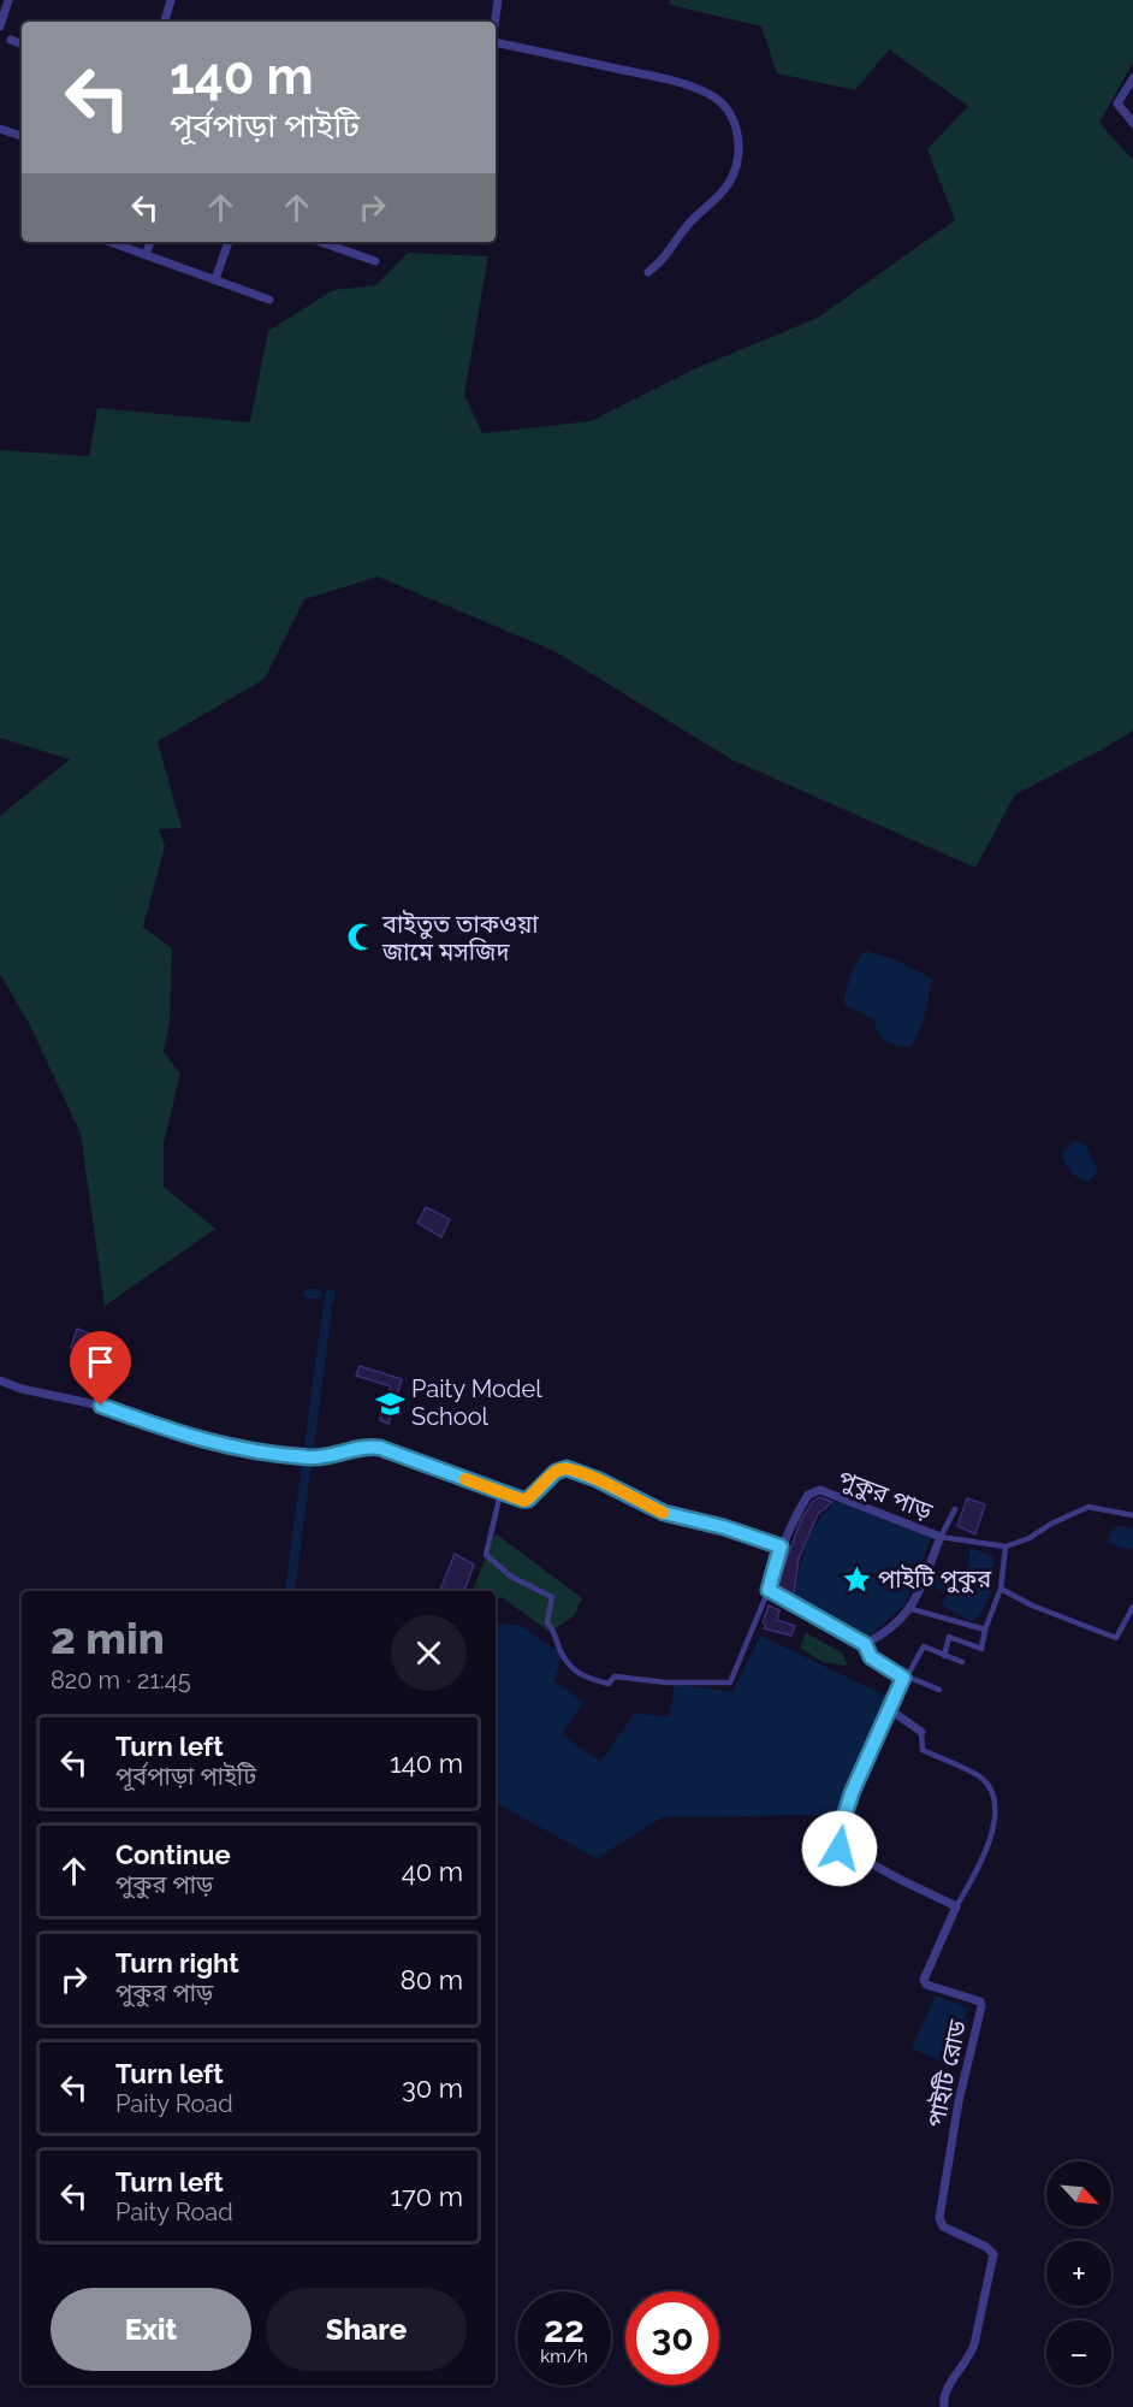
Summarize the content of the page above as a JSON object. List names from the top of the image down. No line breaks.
{"streets":{"street":["পুকুর পাড়","পাইটি রোড"]},"places":{"mosque":["বাইতুত তাকওয়া জামে মসজিদ"],"school or university":["Paity Model School"],"place":["পাইটি পুকুর"]},"north":"bottom right","page":{"turn":["140 m","পূর্বপাড়া পাইটি"],"heading":["2 min","820 m · 21:45"],"list":[{"name":"Turn left","note":"পূর্বপাড়া পাইটি","value":"140 m"},{"name":"Continue","note":"পুকুর পাড়","value":"40 m"},{"name":"Turn right","note":"পুকুর পাড়","value":"80 m"},{"name":"Turn left","note":"Paity Road","value":"30 m"},{"name":"Turn left","note":"Paity Road","value":"170 m"}],"map_buttons":["+","−"],"buttons":["Exit","Share"],"speed":"22 km/h","limit":"30"}}
